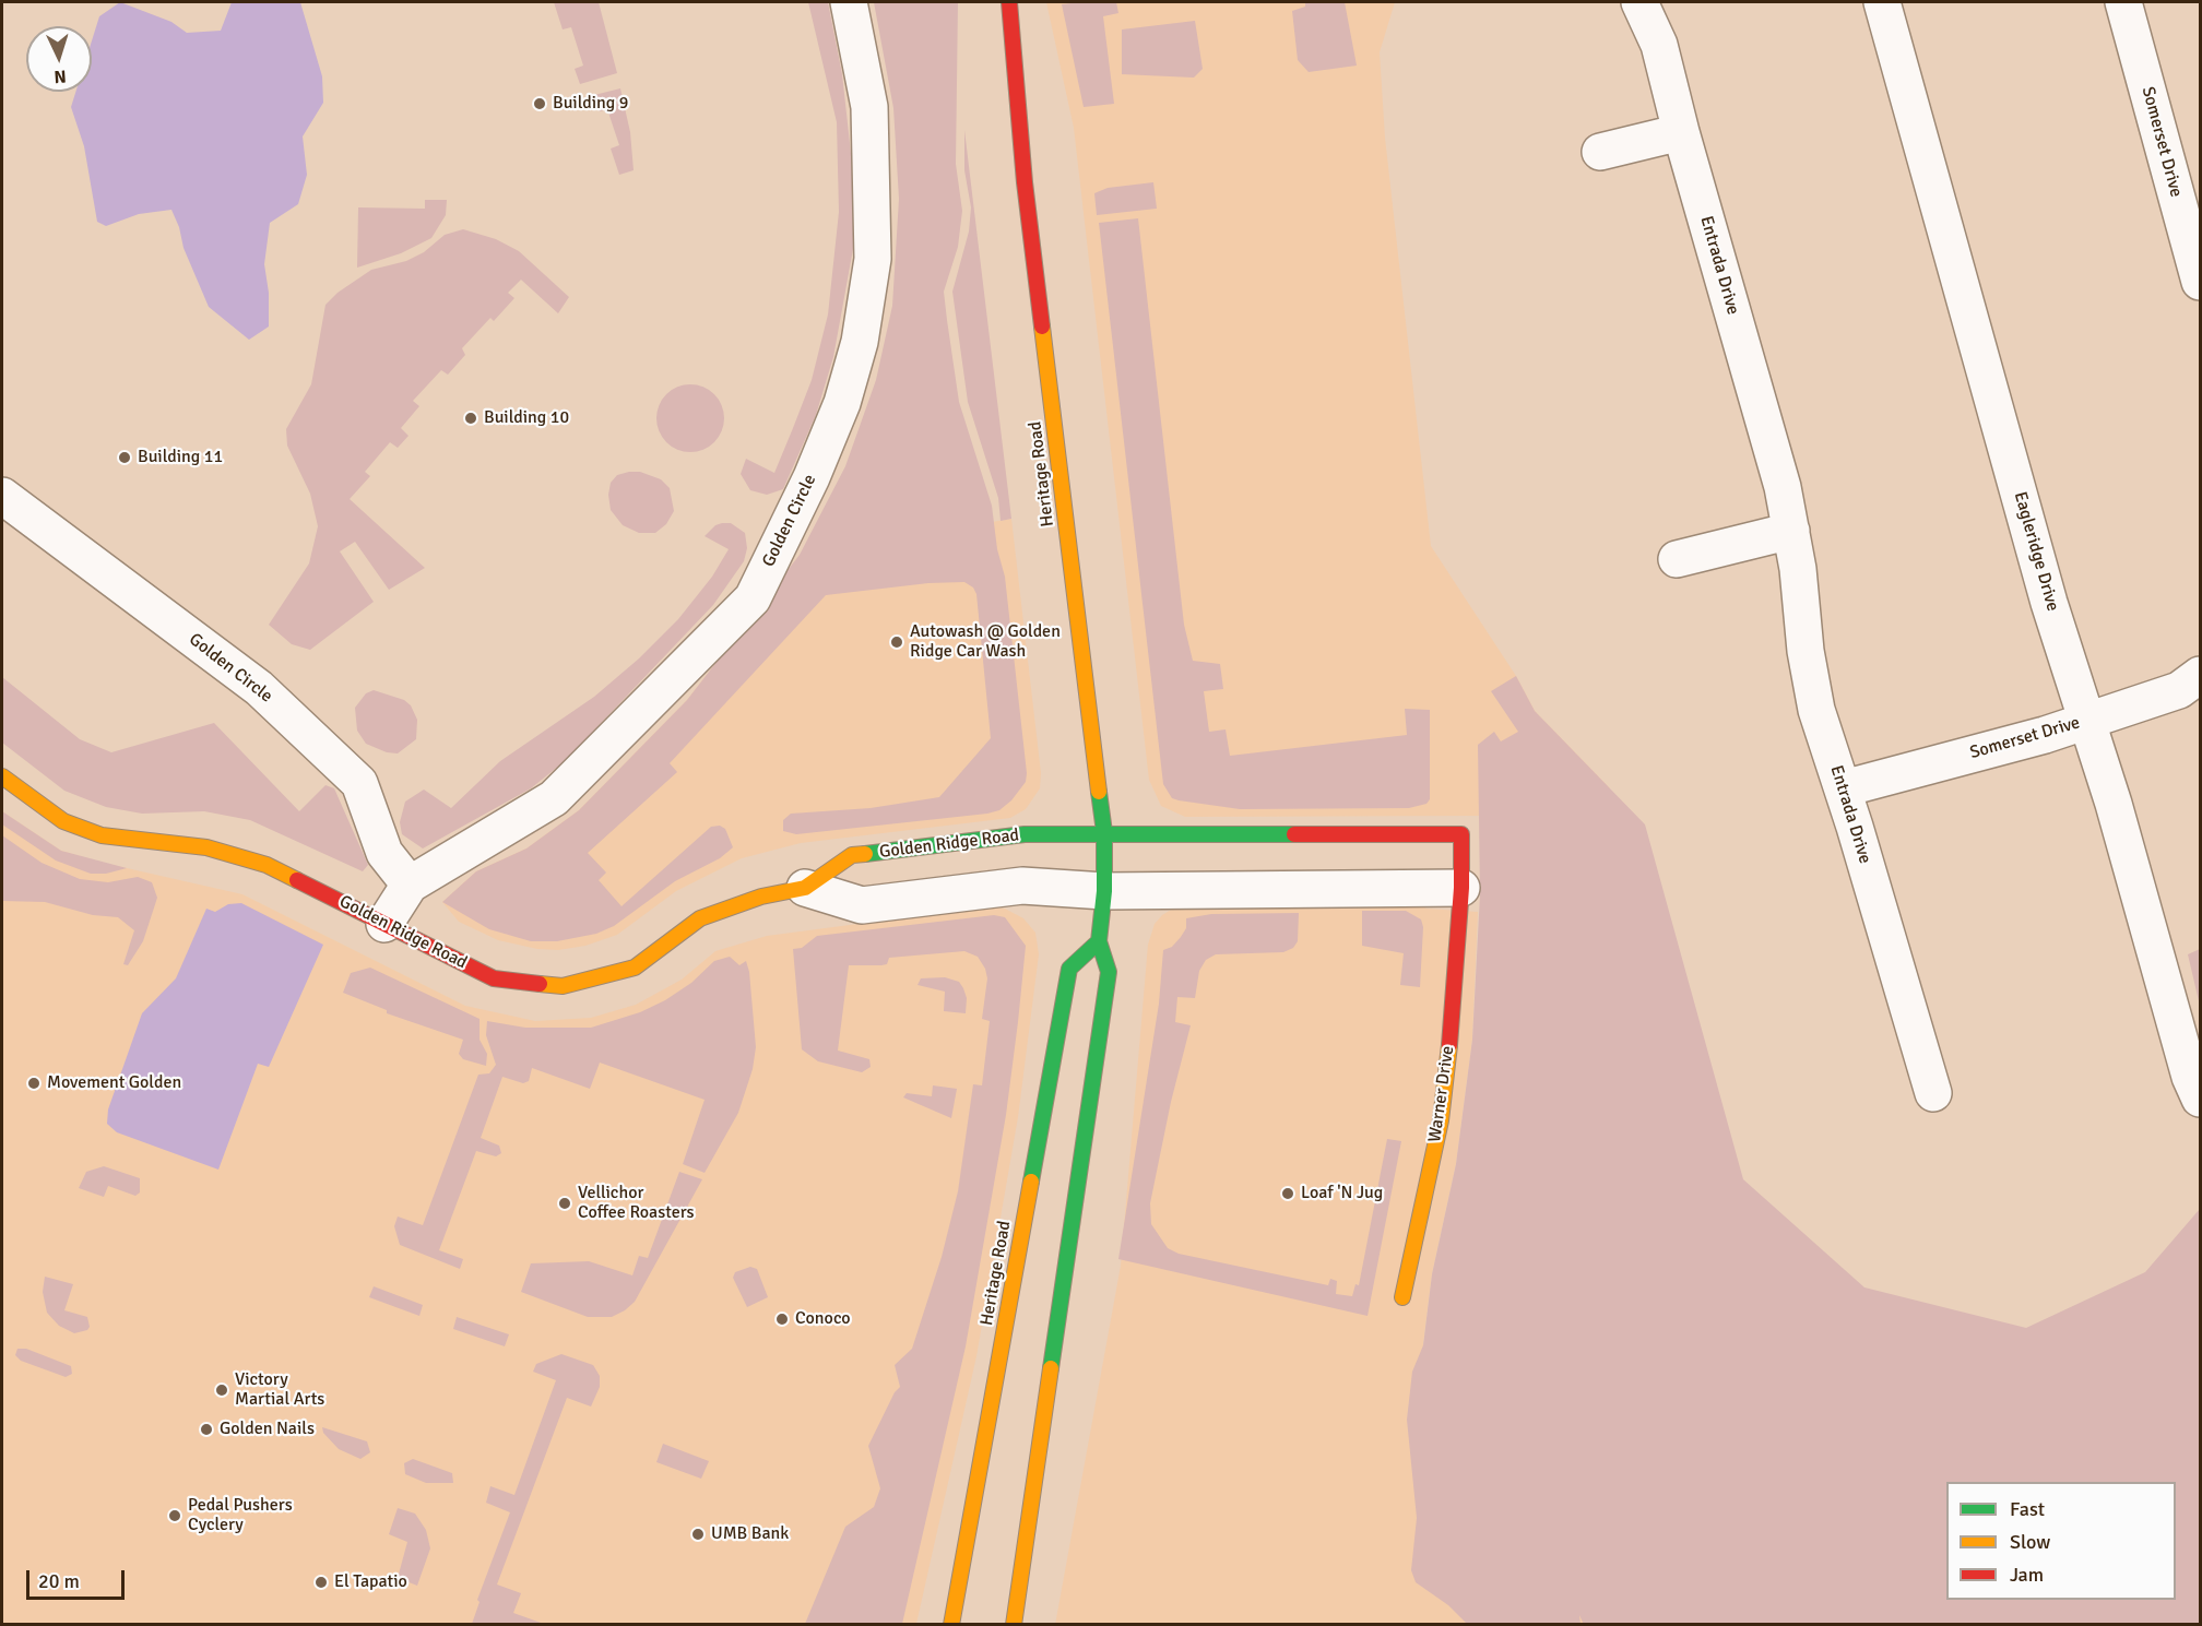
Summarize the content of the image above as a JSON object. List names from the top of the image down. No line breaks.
{"streets":{"main road":["Heritage Road","Golden Ridge Road","Warner Drive"],"street":["Somerset Drive","Entrada Drive","Golden Circle","Eagleridge Drive"]},"crossings":[["Somerset Drive","Entrada Drive"],["Somerset Drive","Eagleridge Drive"],["Heritage Road","Golden Ridge Road"],["Heritage Road","Warner Drive"],["Golden Circle","Golden Ridge Road"],["Golden Ridge Road","Warner Drive"]],"places":["Building 9","Building 10","Building 11","Autowash @ Golden Ridge Car Wash","Movement Golden","Loaf 'N Jug","Vellichor Coffee Roasters","Conoco","Victory Martial Arts","Golden Nails","Pedal Pushers Cyclery","UMB Bank","El Tapatio"],"legend":["Fast","Slow","Jam"],"scale_bar":"20 m","north":"bottom"}
